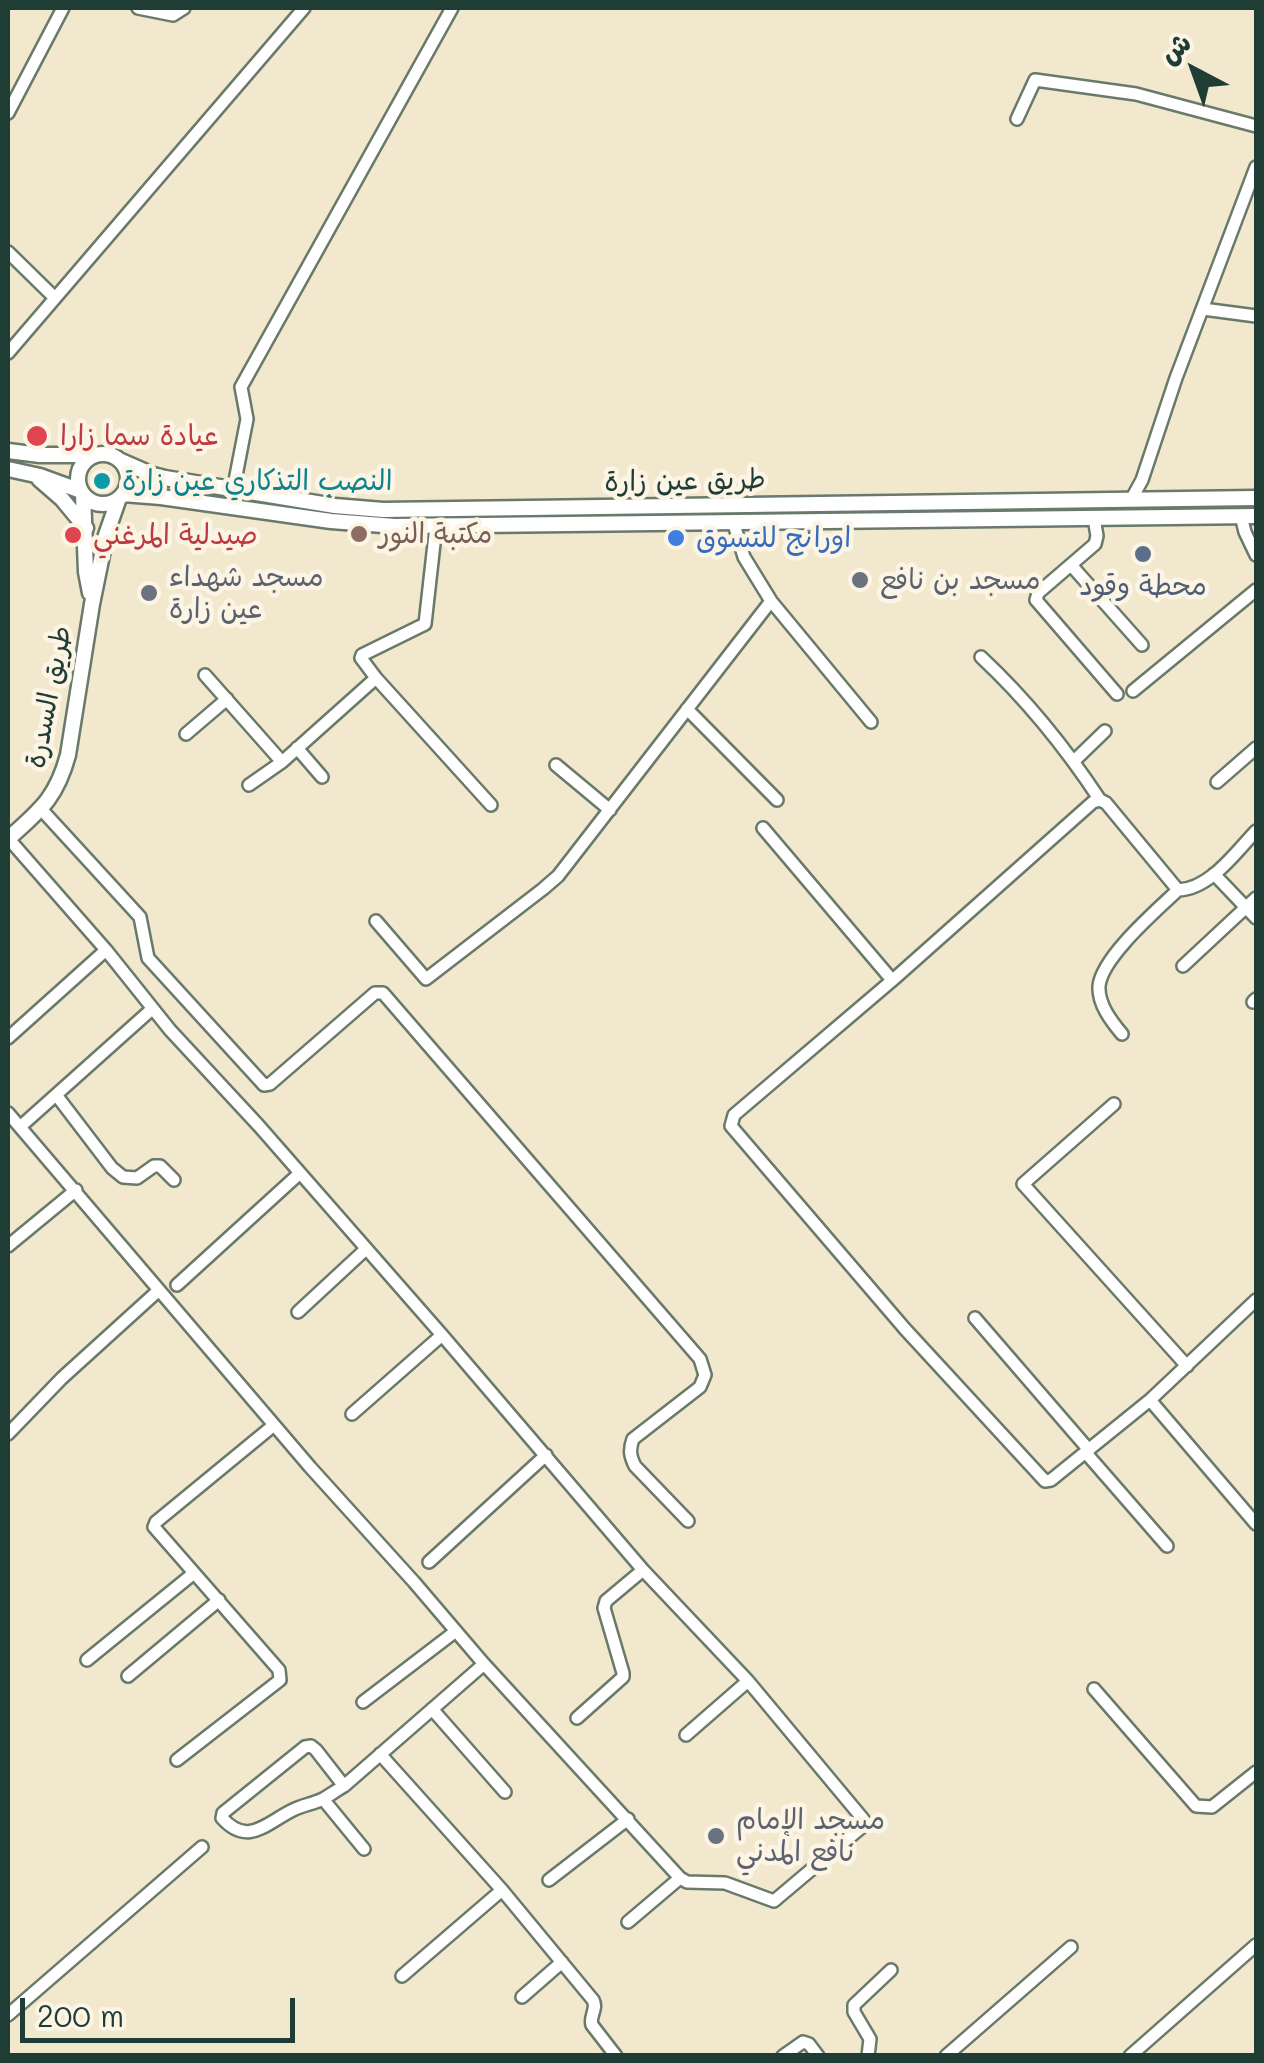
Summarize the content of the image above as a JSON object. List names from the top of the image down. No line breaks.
{"streets":{"main road":["طريق عين زارة","طريق السدرة"]},"places":["عيادة سما زارا","النصب التذكاري عين زارة","مكتبة النور","صيدلية المرغني","اورانج للتسوق","محطة وقود","مسجد بن نافع","مسجد شهداء عين زارة","مسجد الإمام نافع المدني"],"scale_bar":"200 m","north":"top left"}
